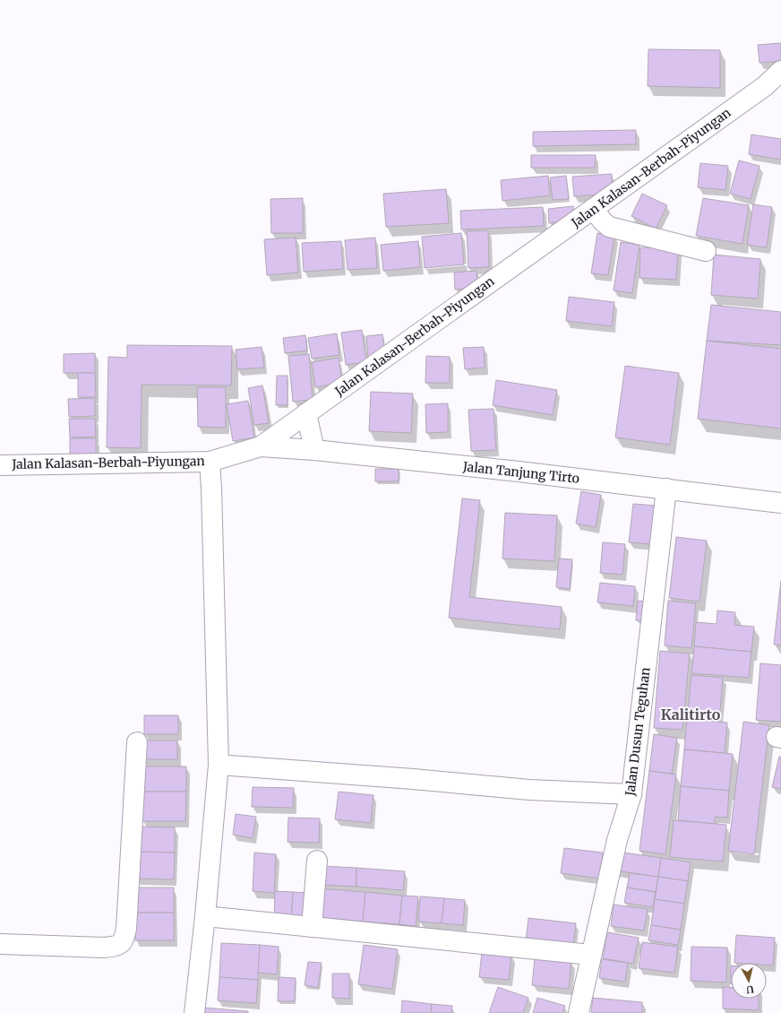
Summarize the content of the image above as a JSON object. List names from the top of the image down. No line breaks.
{"streets":{"street":["Jalan Kalasan-Berbah-Piyungan","Jalan Tanjung Tirto","Jalan Dusun Teguhan"]},"crossings":[["Jalan Kalasan-Berbah-Piyungan","Jalan Tanjung Tirto"],["Jalan Tanjung Tirto","Jalan Dusun Teguhan"]],"districts":["Kalitirto"],"north":"bottom"}
